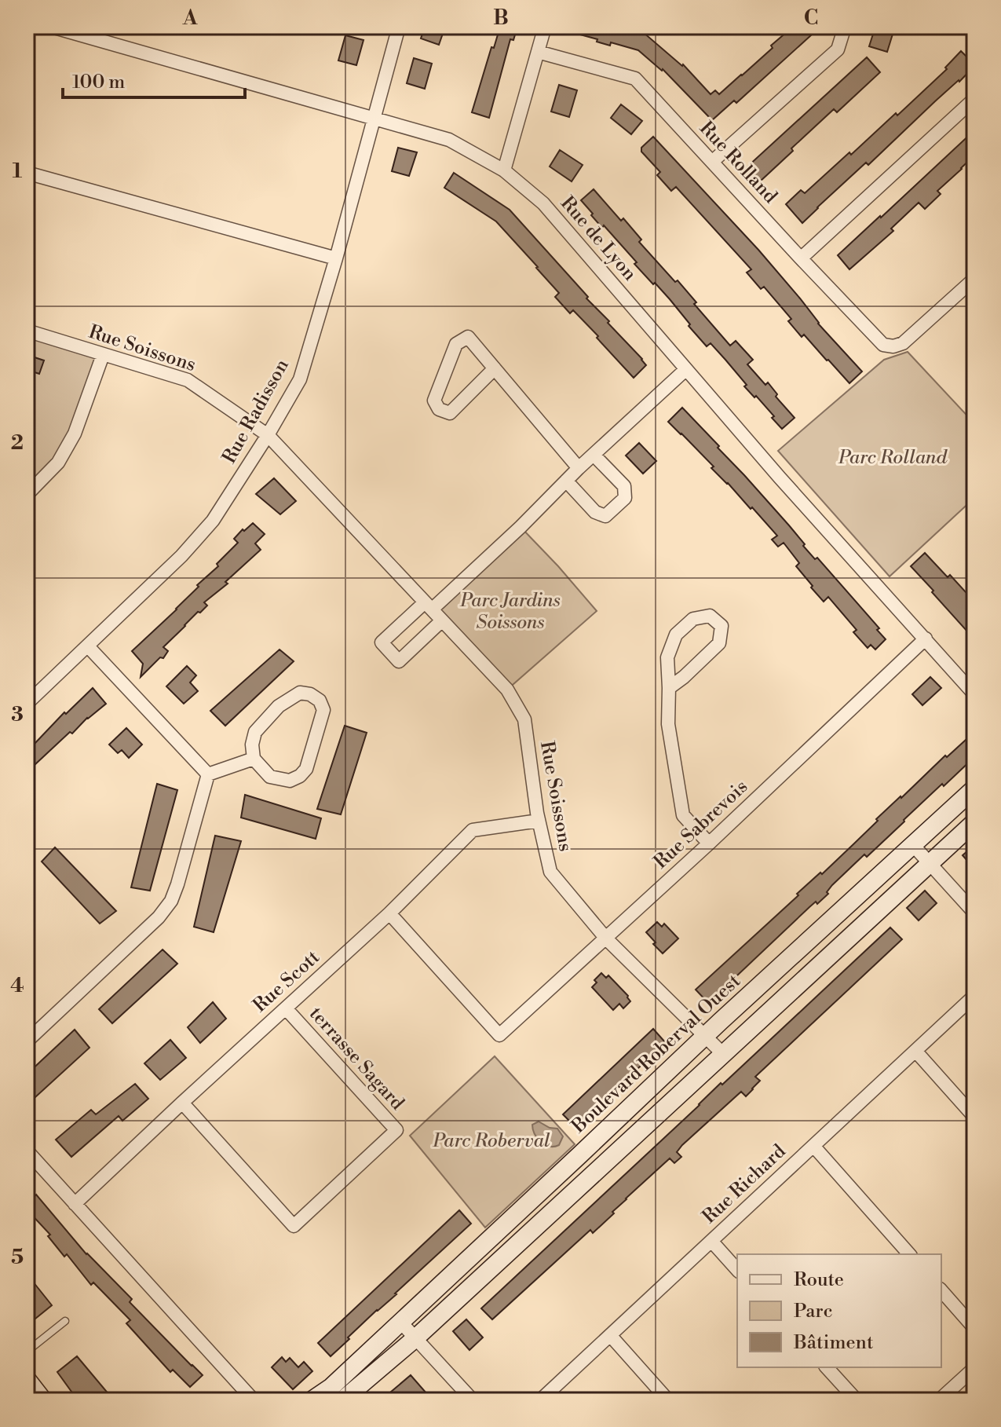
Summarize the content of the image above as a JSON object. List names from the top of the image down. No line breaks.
{"streets":{"street":["Rue Rolland","Rue de Lyon","Rue Soissons","Rue Radisson","Rue Sabrevois","Rue Scott","Boulevard Roberval Ouest","terrasse Sagard","Rue Richard"]},"crossings":[["Rue de Lyon","Rue Radisson"],["Rue de Lyon","Rue Sabrevois"],["Rue Soissons","Rue Radisson"],["Rue Soissons","Rue Sabrevois"],["Rue Soissons","Rue Scott"],["Rue Soissons","Boulevard Roberval Ouest"],["Rue Sabrevois","Rue Scott"],["Rue Scott","terrasse Sagard"]],"parks":["Parc Rolland","Parc Jardins Soissons","Parc Roberval"],"legend":["Route","Parc","Bâtiment"],"scale_bar":"100 m","grid":{"columns":["A","B","C"],"rows":["1","2","3","4","5"]}}
